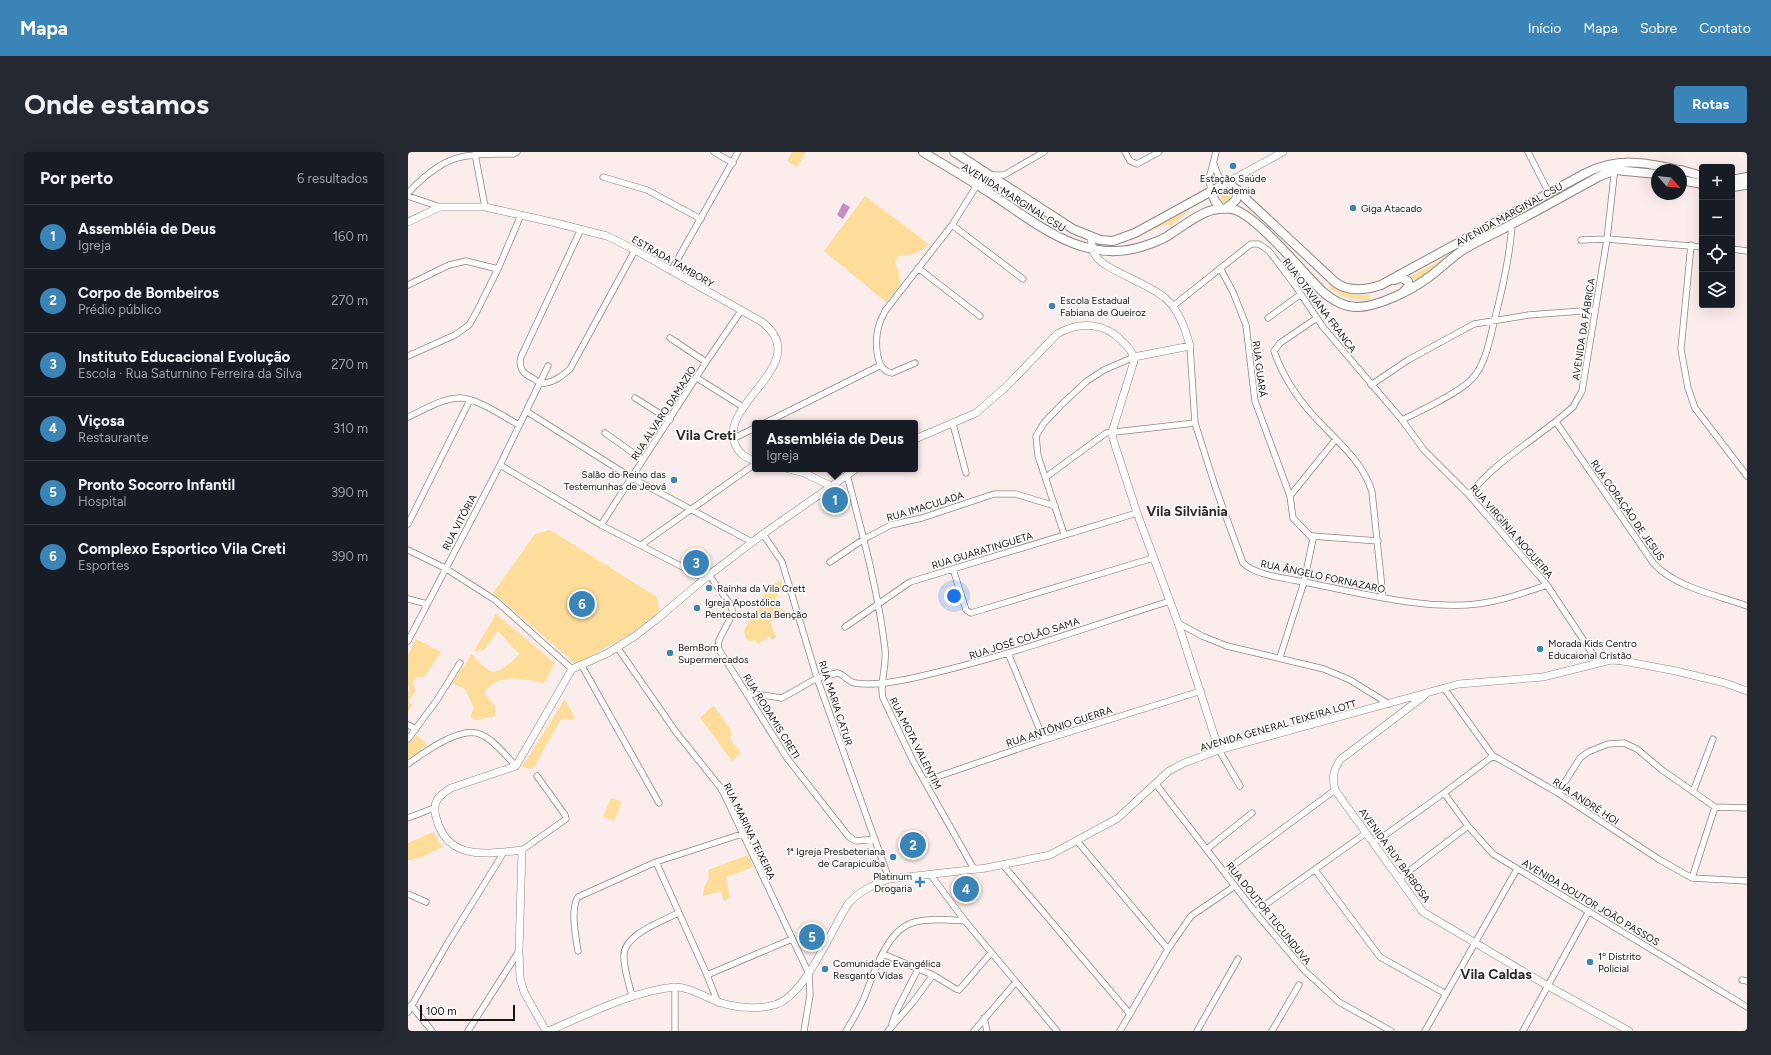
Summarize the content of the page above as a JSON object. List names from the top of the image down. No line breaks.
{"streets":{"main road":["AVENIDA MARGINAL CSU"],"street":["ESTRADA TAMBORY","RUA OTAVIANA FRANCA","AVENIDA DA FÁBRICA","RUA GUARÁ","RUA ÁLVARO DAMAZIO","RUA IMACULADA","RUA CORAÇÃO DE JESUS","RUA VITÓRIA","RUA VIRGÍNIA NOGUEIRA","RUA GUARATINGUETA","RUA ÂNGELO FORNAZARO","RUA JOSÉ COLÃO SAMA","RUA MARIA CATUR","RUA RODAMIS CRETI","AVENIDA GENERAL TEIXEIRA LOTT","RUA ANTÔNIO GUERRA","RUA MOTA VALENTIM","RUA ANDRÉ HOI","RUA MARINA TEIXEIRA","AVENIDA RUY BARBOSA","AVENIDA DOUTOR JOÃO PASSOS","RUA DOUTOR TUCUNDUVA"]},"crossings":[["AVENIDA MARGINAL CSU","AVENIDA DA FÁBRICA"],["ESTRADA TAMBORY","RUA ÁLVARO DAMAZIO"],["RUA OTAVIANA FRANCA","RUA GUARÁ"],["RUA OTAVIANA FRANCA","RUA VIRGÍNIA NOGUEIRA"],["AVENIDA DA FÁBRICA","RUA CORAÇÃO DE JESUS"],["AVENIDA DA FÁBRICA","RUA VIRGÍNIA NOGUEIRA"],["RUA IMACULADA","RUA MOTA VALENTIM"],["RUA VIRGÍNIA NOGUEIRA","RUA ÂNGELO FORNAZARO"],["RUA GUARATINGUETA","RUA MOTA VALENTIM"],["RUA JOSÉ COLÃO SAMA","RUA MARIA CATUR"],["RUA JOSÉ COLÃO SAMA","RUA RODAMIS CRETI"],["RUA JOSÉ COLÃO SAMA","RUA MOTA VALENTIM"],["RUA MARIA CATUR","RUA RODAMIS CRETI"],["RUA MARIA CATUR","AVENIDA GENERAL TEIXEIRA LOTT"],["AVENIDA GENERAL TEIXEIRA LOTT","RUA MOTA VALENTIM"],["AVENIDA GENERAL TEIXEIRA LOTT","RUA ANDRÉ HOI"],["AVENIDA GENERAL TEIXEIRA LOTT","RUA MARINA TEIXEIRA"],["AVENIDA GENERAL TEIXEIRA LOTT","RUA DOUTOR TUCUNDUVA"],["RUA ANTÔNIO GUERRA","RUA MOTA VALENTIM"]],"districts":["Vila Creti","Vila Silviânia","Vila Caldas"],"places":{"other":["Estação Saúde Academia","Giga Atacado","Escola Estadual Fabiana de Queiroz","Salão do Reino das Testemunhas de Jeová","Raínha da Vila Crett","Igreja Apostólica Pentecostal da Benção","Morada Kids Centro Educaional Cristão","BemBom Supermercados","1ª Igreja Presbeteriana de Carapicuíba","1º Distrito Policial","Comunidade Evangélica Resganto Vidas"],"health":["Platinum Drogaria"]},"scale_bar":"100 m","north":"bottom right","page":{"header":"Mapa","nav":["Início","Mapa","Sobre","Contato"],"buttons":"Rotas","title":"Onde estamos","heading":["Por perto","6 resultados"],"map_buttons":["+","−"],"list":[{"mark":"1","name":"Assembléia de Deus","note":"Igreja","value":"160 m"},{"mark":"2","name":"Corpo de Bombeiros","note":"Prédio público","value":"270 m"},{"mark":"3","name":"Instituto Educacional Evolução","note":"Escola · Rua Saturnino Ferreira da Silva","value":"270 m"},{"mark":"4","name":"Viçosa","note":"Restaurante","value":"310 m"},{"mark":"5","name":"Pronto Socorro Infantil","note":"Hospital","value":"390 m"},{"mark":"6","name":"Complexo Esportico Vila Creti","note":"Esportes","value":"390 m"}],"popup":["Assembléia de Deus","Igreja"],"pins":["1","3","6","2","4","5"],"scale":"100 m"}}
